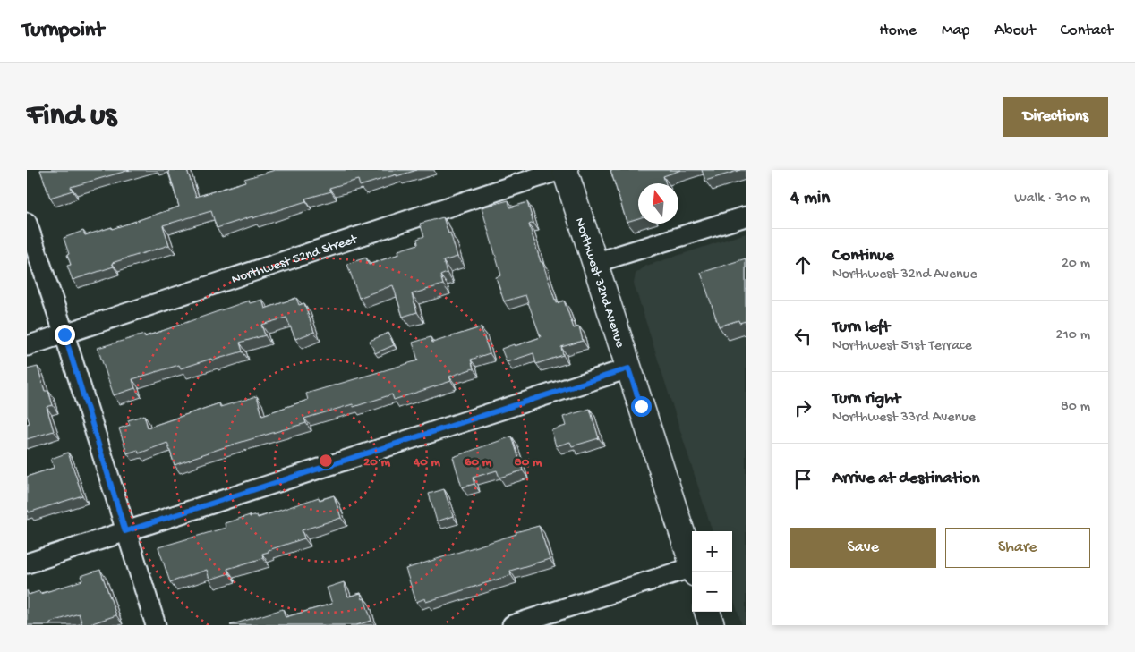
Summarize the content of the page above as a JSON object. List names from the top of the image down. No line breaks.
{"streets":{"main road":["Northwest 32nd Avenue"],"street":["Northwest 52nd Street"]},"north":"top","page":{"header":"Turnpoint","nav":["Home","Map","About","Contact"],"buttons":["Directions",["Save","Share"]],"title":"Find us","heading":["4 min","Walk · 310 m"],"list":[["Continue","Northwest 32nd Avenue","20 m"],["Turn left","Northwest 51st Terrace","210 m"],["Turn right","Northwest 33rd Avenue","80 m"],"Arrive at destination"],"map_buttons":["+","−"]},"rings":["20 m","40 m","60 m","80 m"]}
